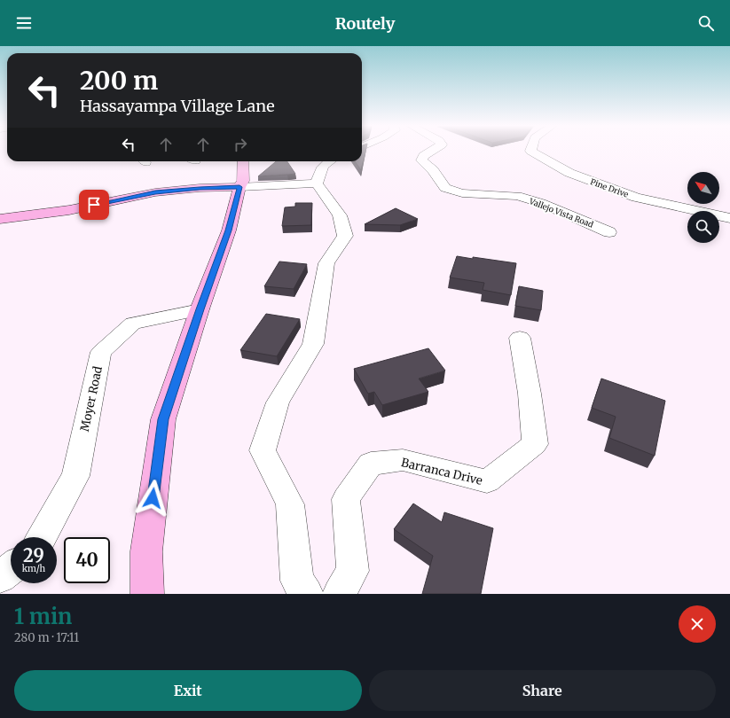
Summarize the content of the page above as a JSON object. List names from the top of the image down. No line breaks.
{"streets":{"street":["Pine Drive","Vallejo Vista Road","Moyer Road","Barranca Drive"]},"north":"top left","page":{"header":"Routely","turn":["200 m","Hassayampa Village Lane"],"speed":"29 km/h","limit":"40","heading":["1 min","280 m · 17:11"],"buttons":["Exit","Share"]}}
